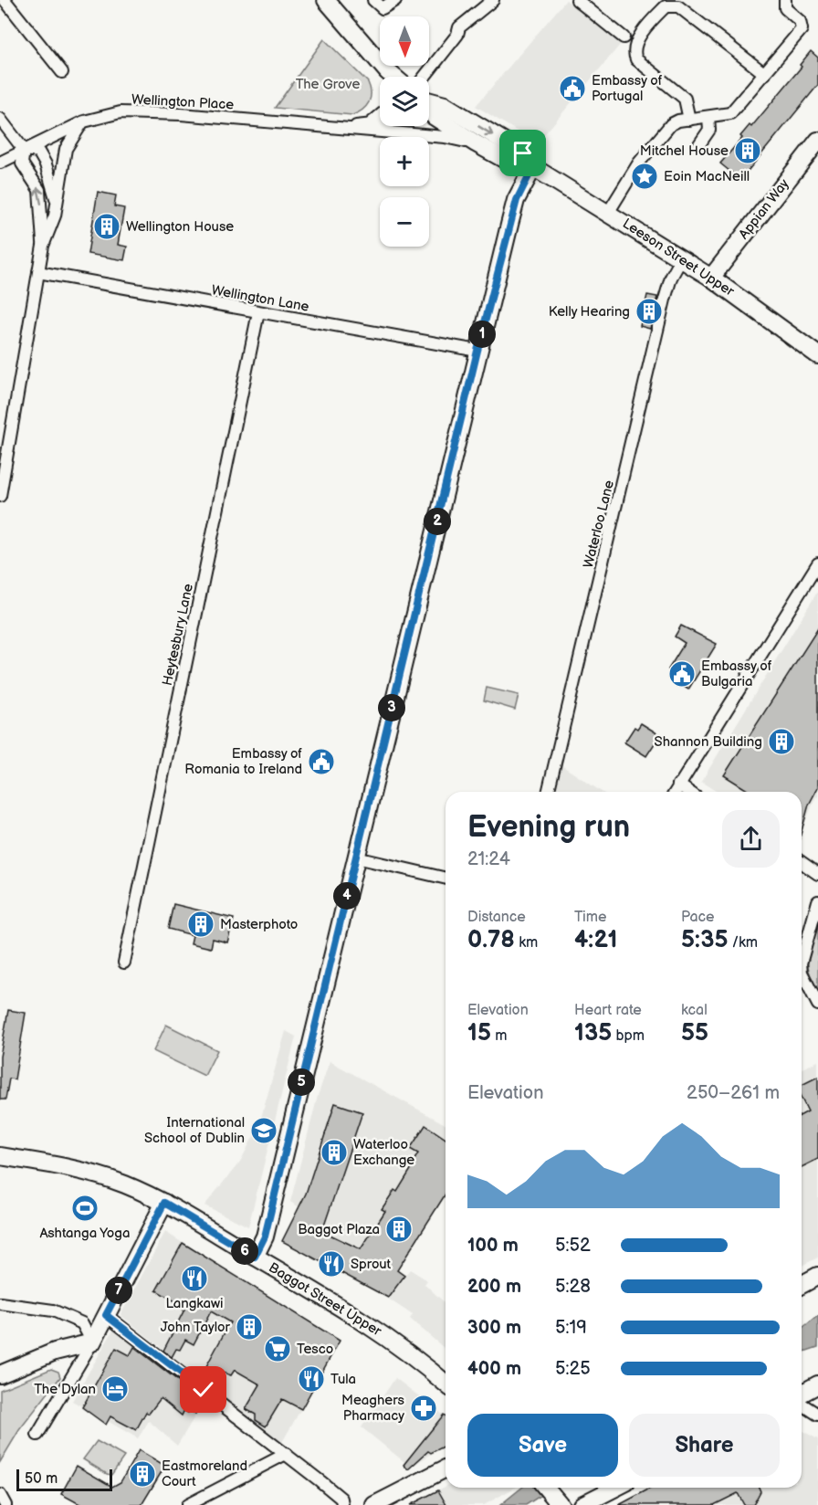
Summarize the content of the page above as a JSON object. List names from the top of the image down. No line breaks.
{"streets":{"street":["Wellington Place","Appian Way","Leeson Street Upper","Wellington Lane","Waterloo Lane","Heytesbury Lane","Baggot Street Upper"]},"crossings":[["Wellington Place","Leeson Street Upper"],["Appian Way","Leeson Street Upper"],["Leeson Street Upper","Waterloo Lane"],["Wellington Lane","Heytesbury Lane"]],"parks":["The Grove"],"places":{"public building":["Embassy of Portugal","Embassy of Bulgaria","Embassy of Romania to Ireland"],"building":["Mitchel House","Wellington House","Kelly Hearing","Shannon Building","Masterphoto","Waterloo Exchange","Baggot Plaza","John Taylor","Eastmoreland Court"],"place":["Eoin MacNeill"],"school or university":["International School of Dublin"],"sports":["Ashtanga Yoga"],"restaurant":["Sprout","Langkawi","Tula"],"supermarket":["Tesco"],"hotel":["The Dylan"],"pharmacy":["Meaghers Pharmacy"]},"scale_bar":"50 m","north":"bottom","page":{"map_buttons":["+","−"],"pins":["1","2","3","4","5","6","7"],"heading":["Evening run","21:24"],"stats":[["Distance","0.78 km"],["Time","4:21"],["Pace","5:35 /km"],["Elevation","15 m"],["Heart rate","135 bpm"],["kcal","55"]],"chart":["Elevation","250–261 m"],"list":[{"name":"100 m","note":"5:52"},{"name":"200 m","note":"5:28"},{"name":"300 m","note":"5:19"},{"name":"400 m","note":"5:25"}],"buttons":["Save","Share"],"scale":"50 m"}}
